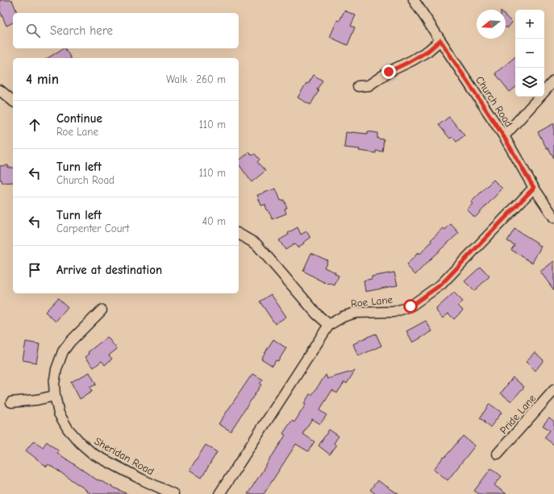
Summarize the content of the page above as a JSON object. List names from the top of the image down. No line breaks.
{"streets":{"street":["Church Road","Roe Lane","Pride Lane","Sheridan Road"]},"crossings":[["Church Road","Roe Lane"]],"north":"left","page":{"map_buttons":["+","−"],"search":"Search here","heading":["4 min","Walk · 260 m"],"list":[["Continue","Roe Lane","110 m"],["Turn left","Church Road","110 m"],["Turn left","Carpenter Court","40 m"],"Arrive at destination"]}}
